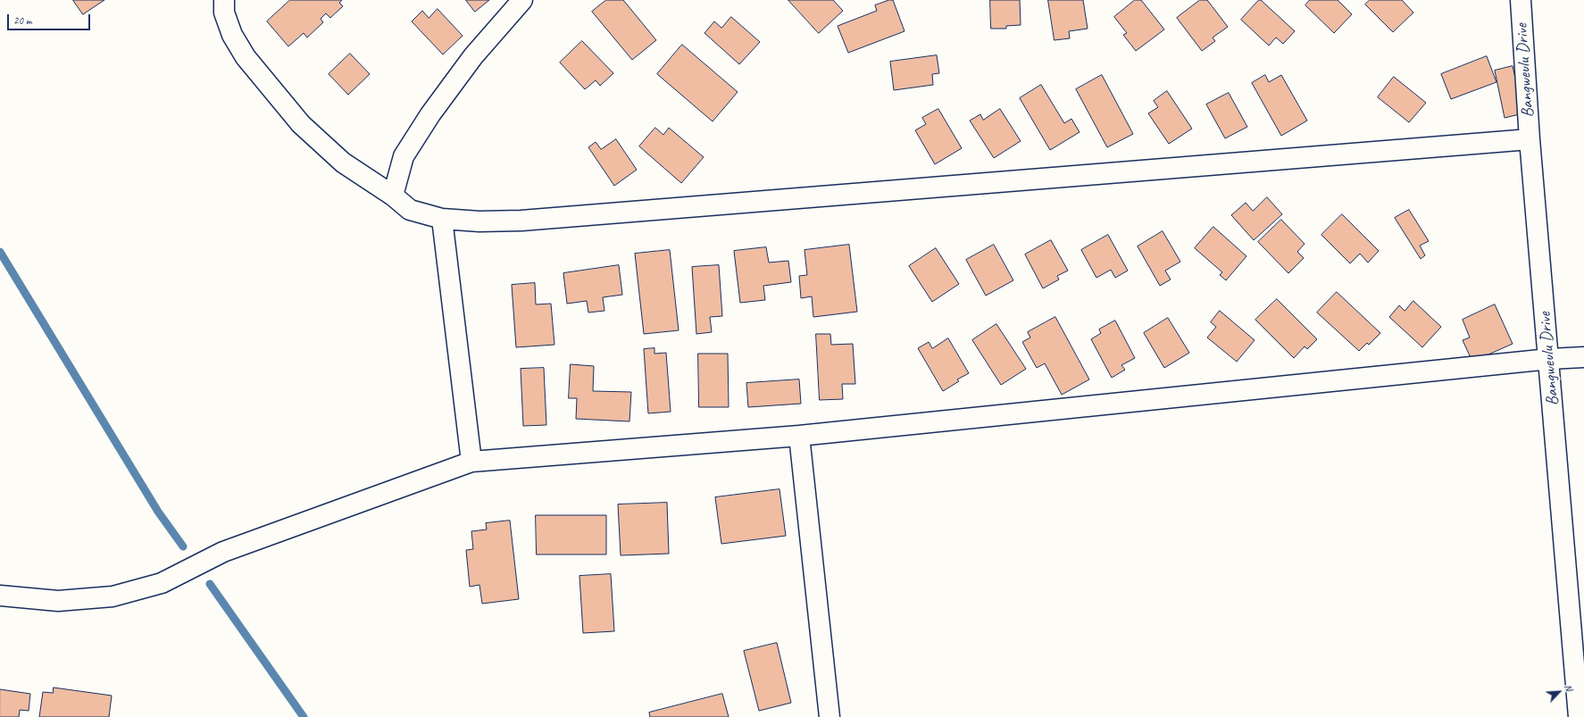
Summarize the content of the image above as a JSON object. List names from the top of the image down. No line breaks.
{"streets":{"street":["Bangweulu Drive"]},"scale_bar":"20 m","north":"top right"}
